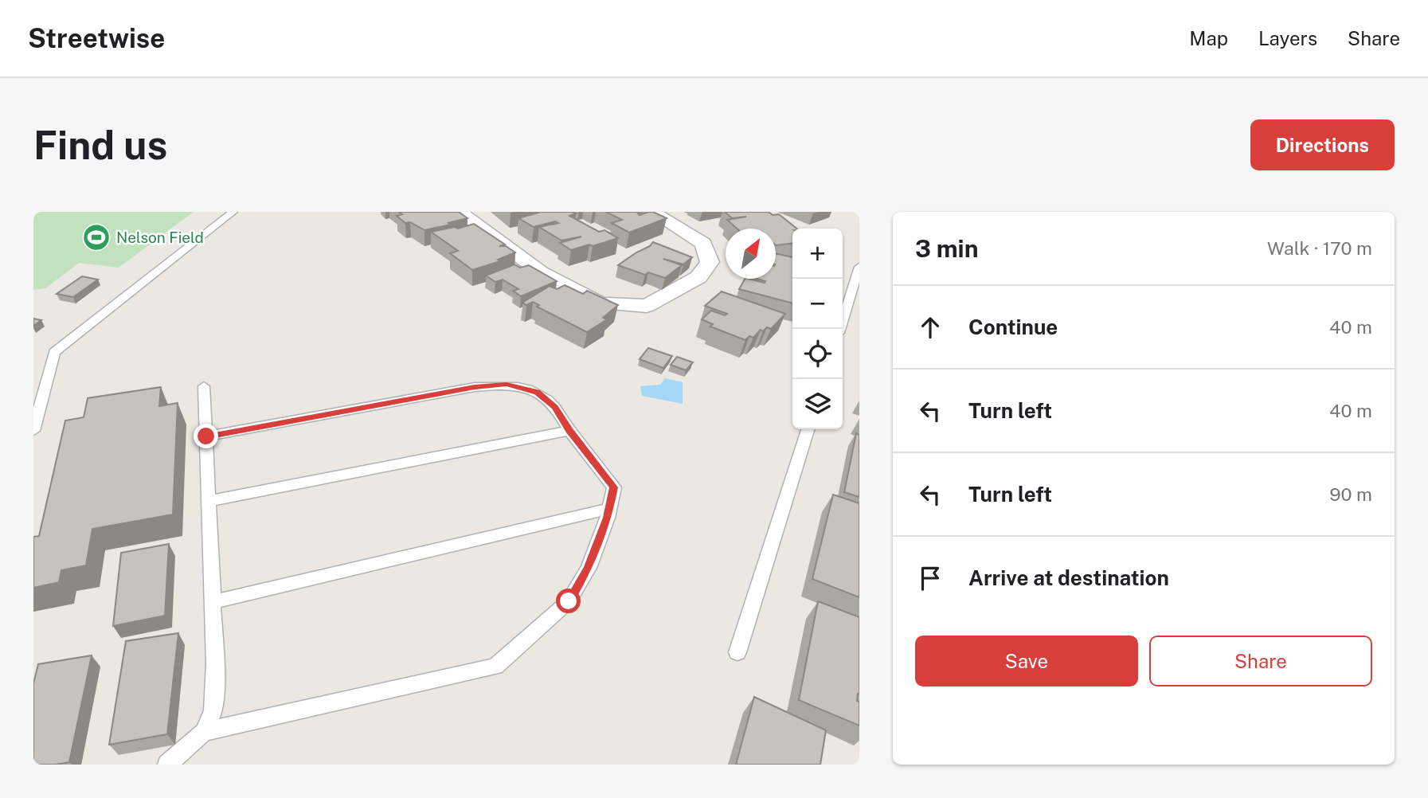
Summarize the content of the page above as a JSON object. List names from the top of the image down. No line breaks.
{"places":{"sports":["Nelson Field"]},"north":"top right","page":{"header":"Streetwise","nav":["Map","Layers","Share"],"buttons":["Directions",["Save","Share"]],"title":"Find us","heading":["3 min","Walk · 170 m"],"map_buttons":["+","−"],"list":[["Continue","40 m"],["Turn left","40 m"],["Turn left","90 m"],"Arrive at destination"]}}
